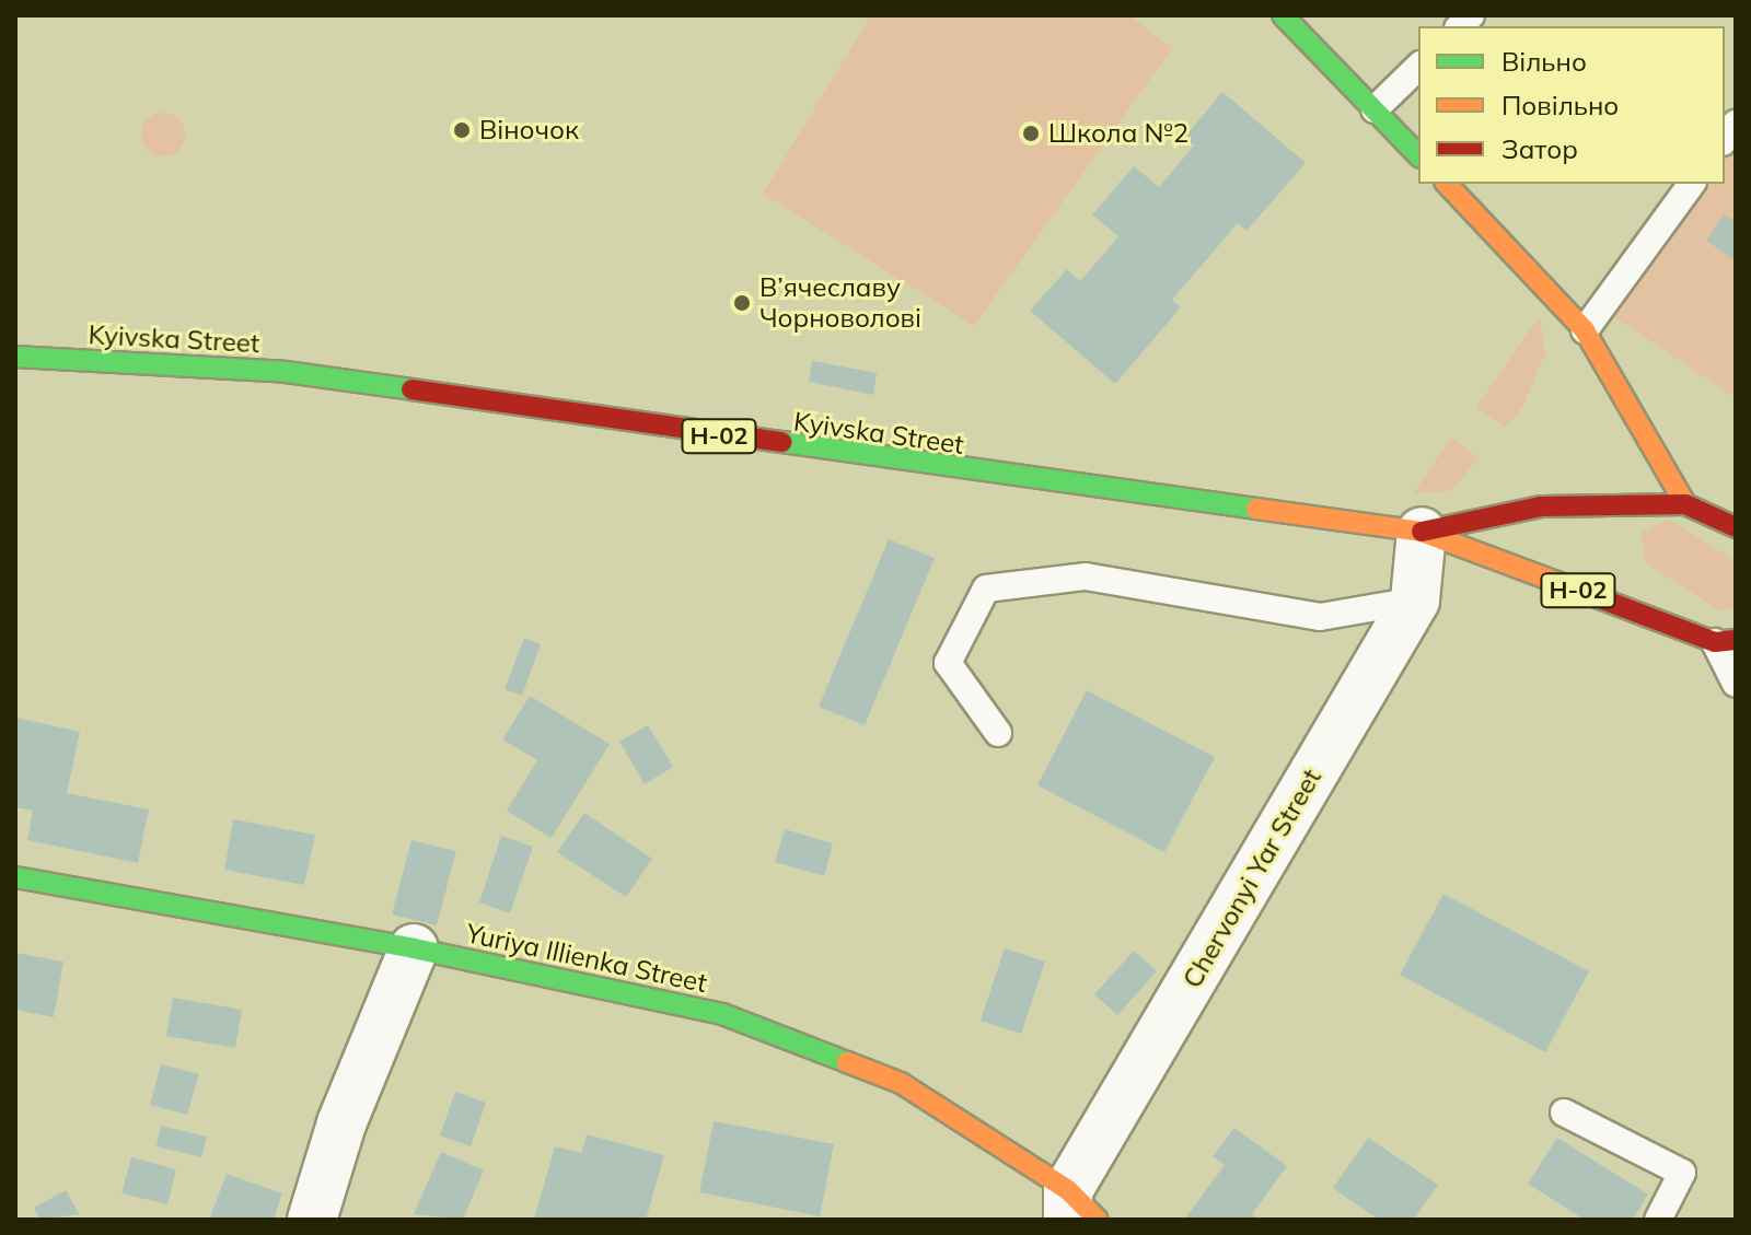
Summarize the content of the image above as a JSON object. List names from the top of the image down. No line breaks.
{"streets":{"main road":["Kyivska Street","Н-02","Yuriya Illienka Street"],"street":["Chervonyi Yar Street"]},"crossings":[["Kyivska Street","Н-02"],["Kyivska Street","Chervonyi Yar Street"],["Chervonyi Yar Street","Yuriya Illienka Street"]],"places":["Віночок","Школа №2","В’ячеславу Чорноволові"],"legend":["Вільно","Повільно","Затор"]}
